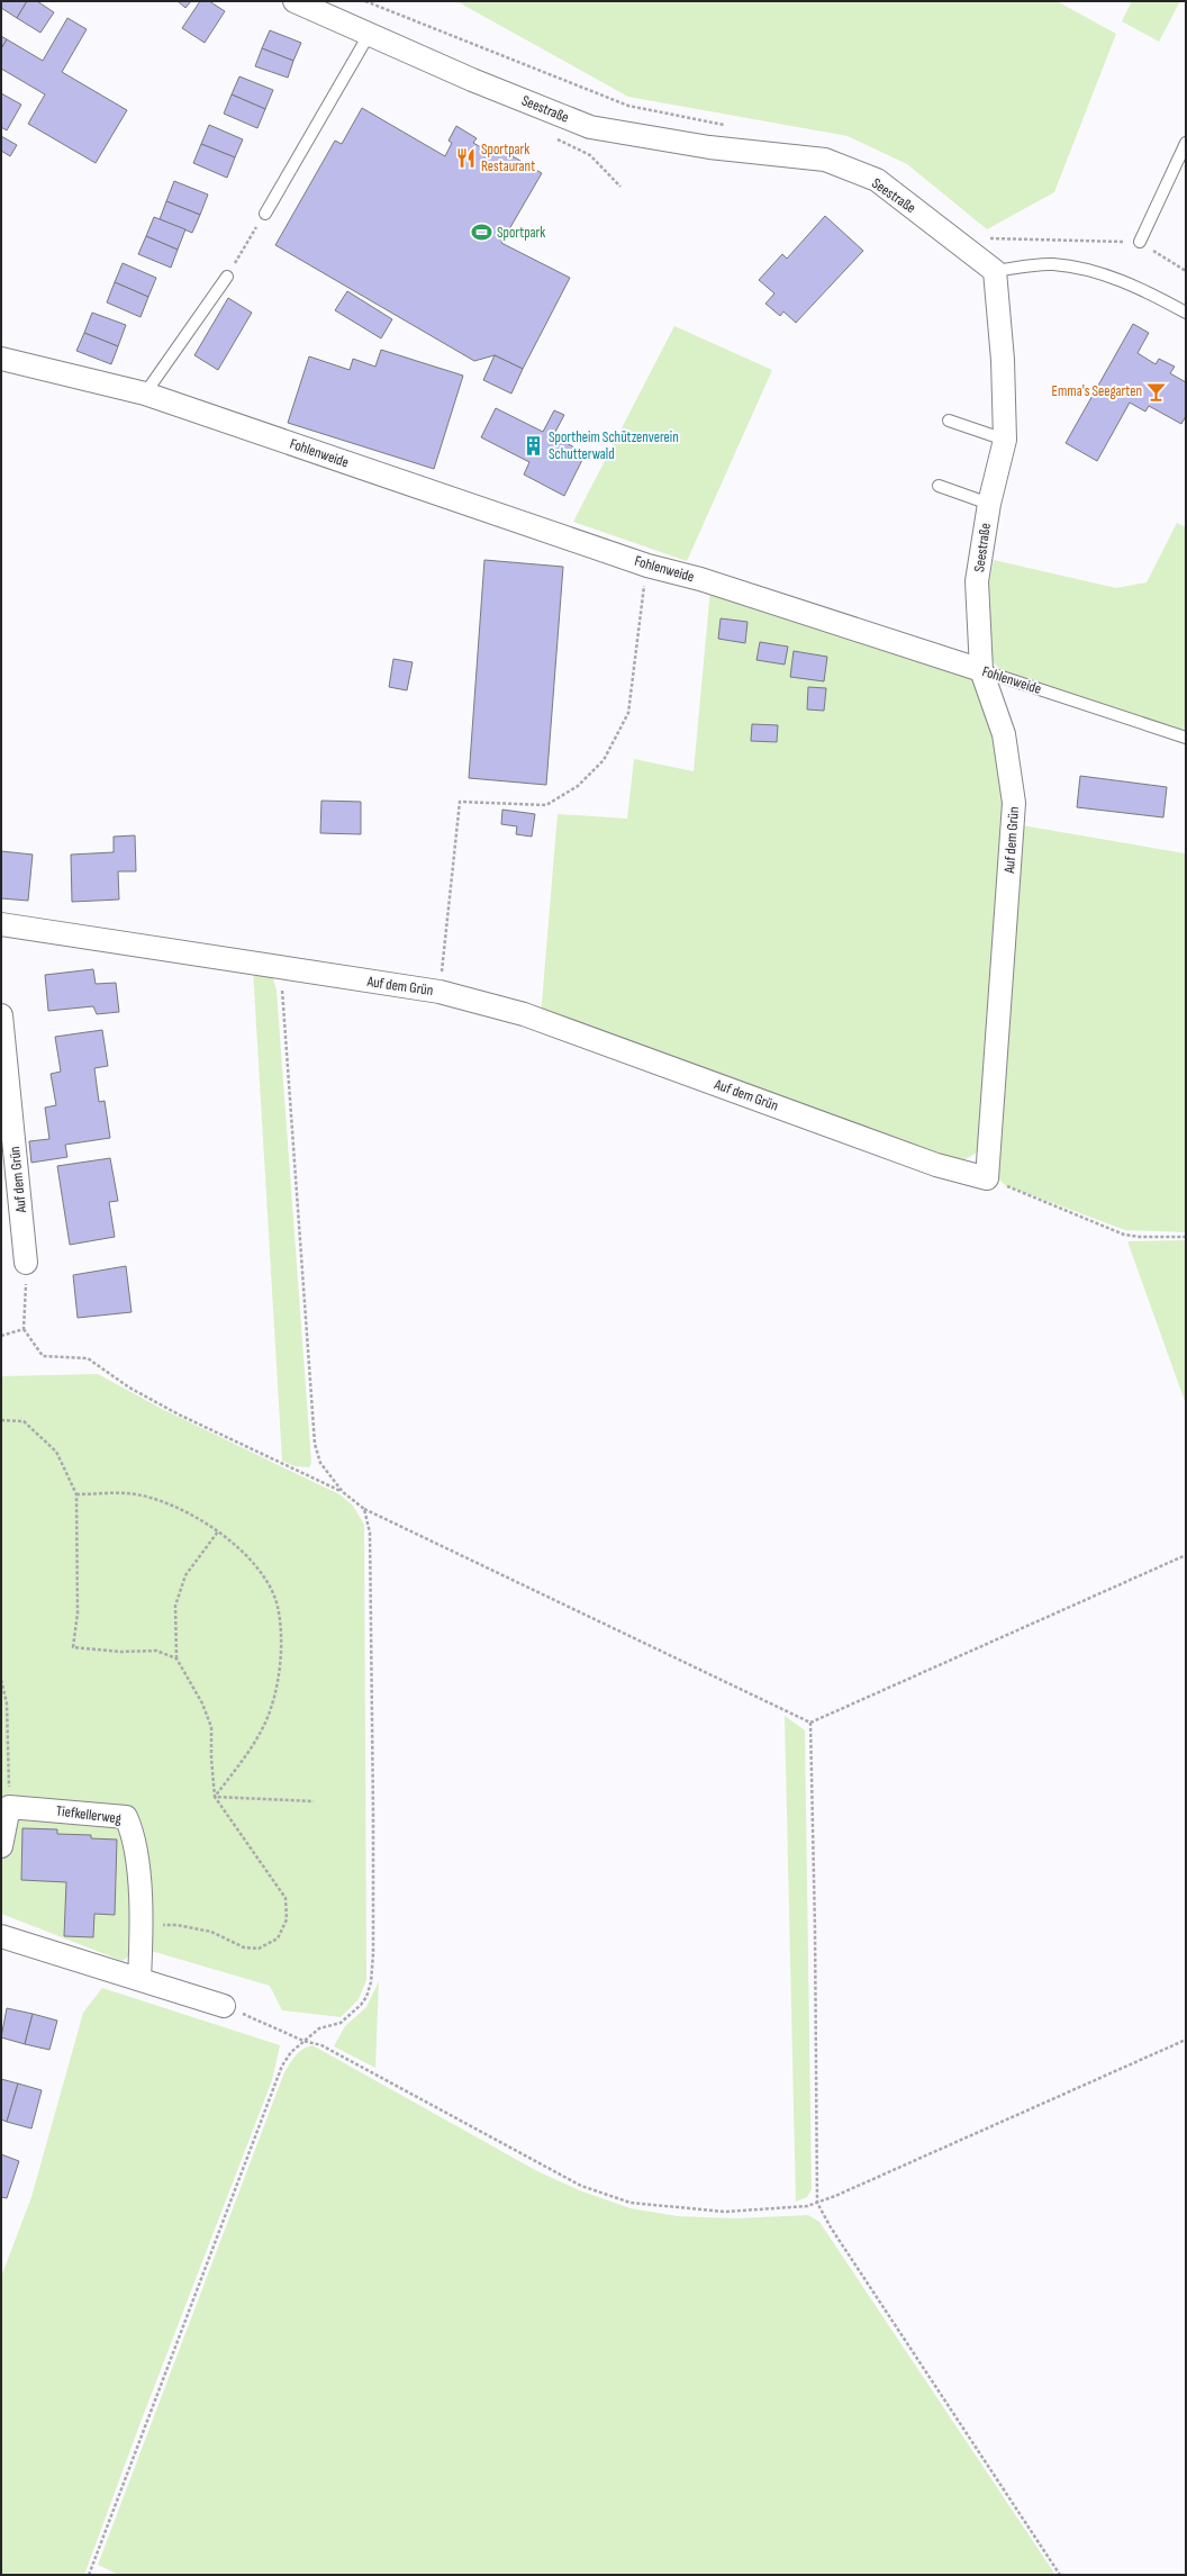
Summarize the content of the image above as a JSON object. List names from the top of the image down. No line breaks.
{"streets":{"street":["Seestraße","Fohlenweide","Auf dem Grün","Tiefkellerweg"]},"crossings":[["Seestraße","Fohlenweide"],["Seestraße","Auf dem Grün"],["Fohlenweide","Auf dem Grün"]],"places":{"restaurant":["Sportpark Restaurant"],"sports":["Sportpark"],"bar":["Emma's Seegarten"],"building":["Sportheim Schützenverein Schutterwald"]}}
